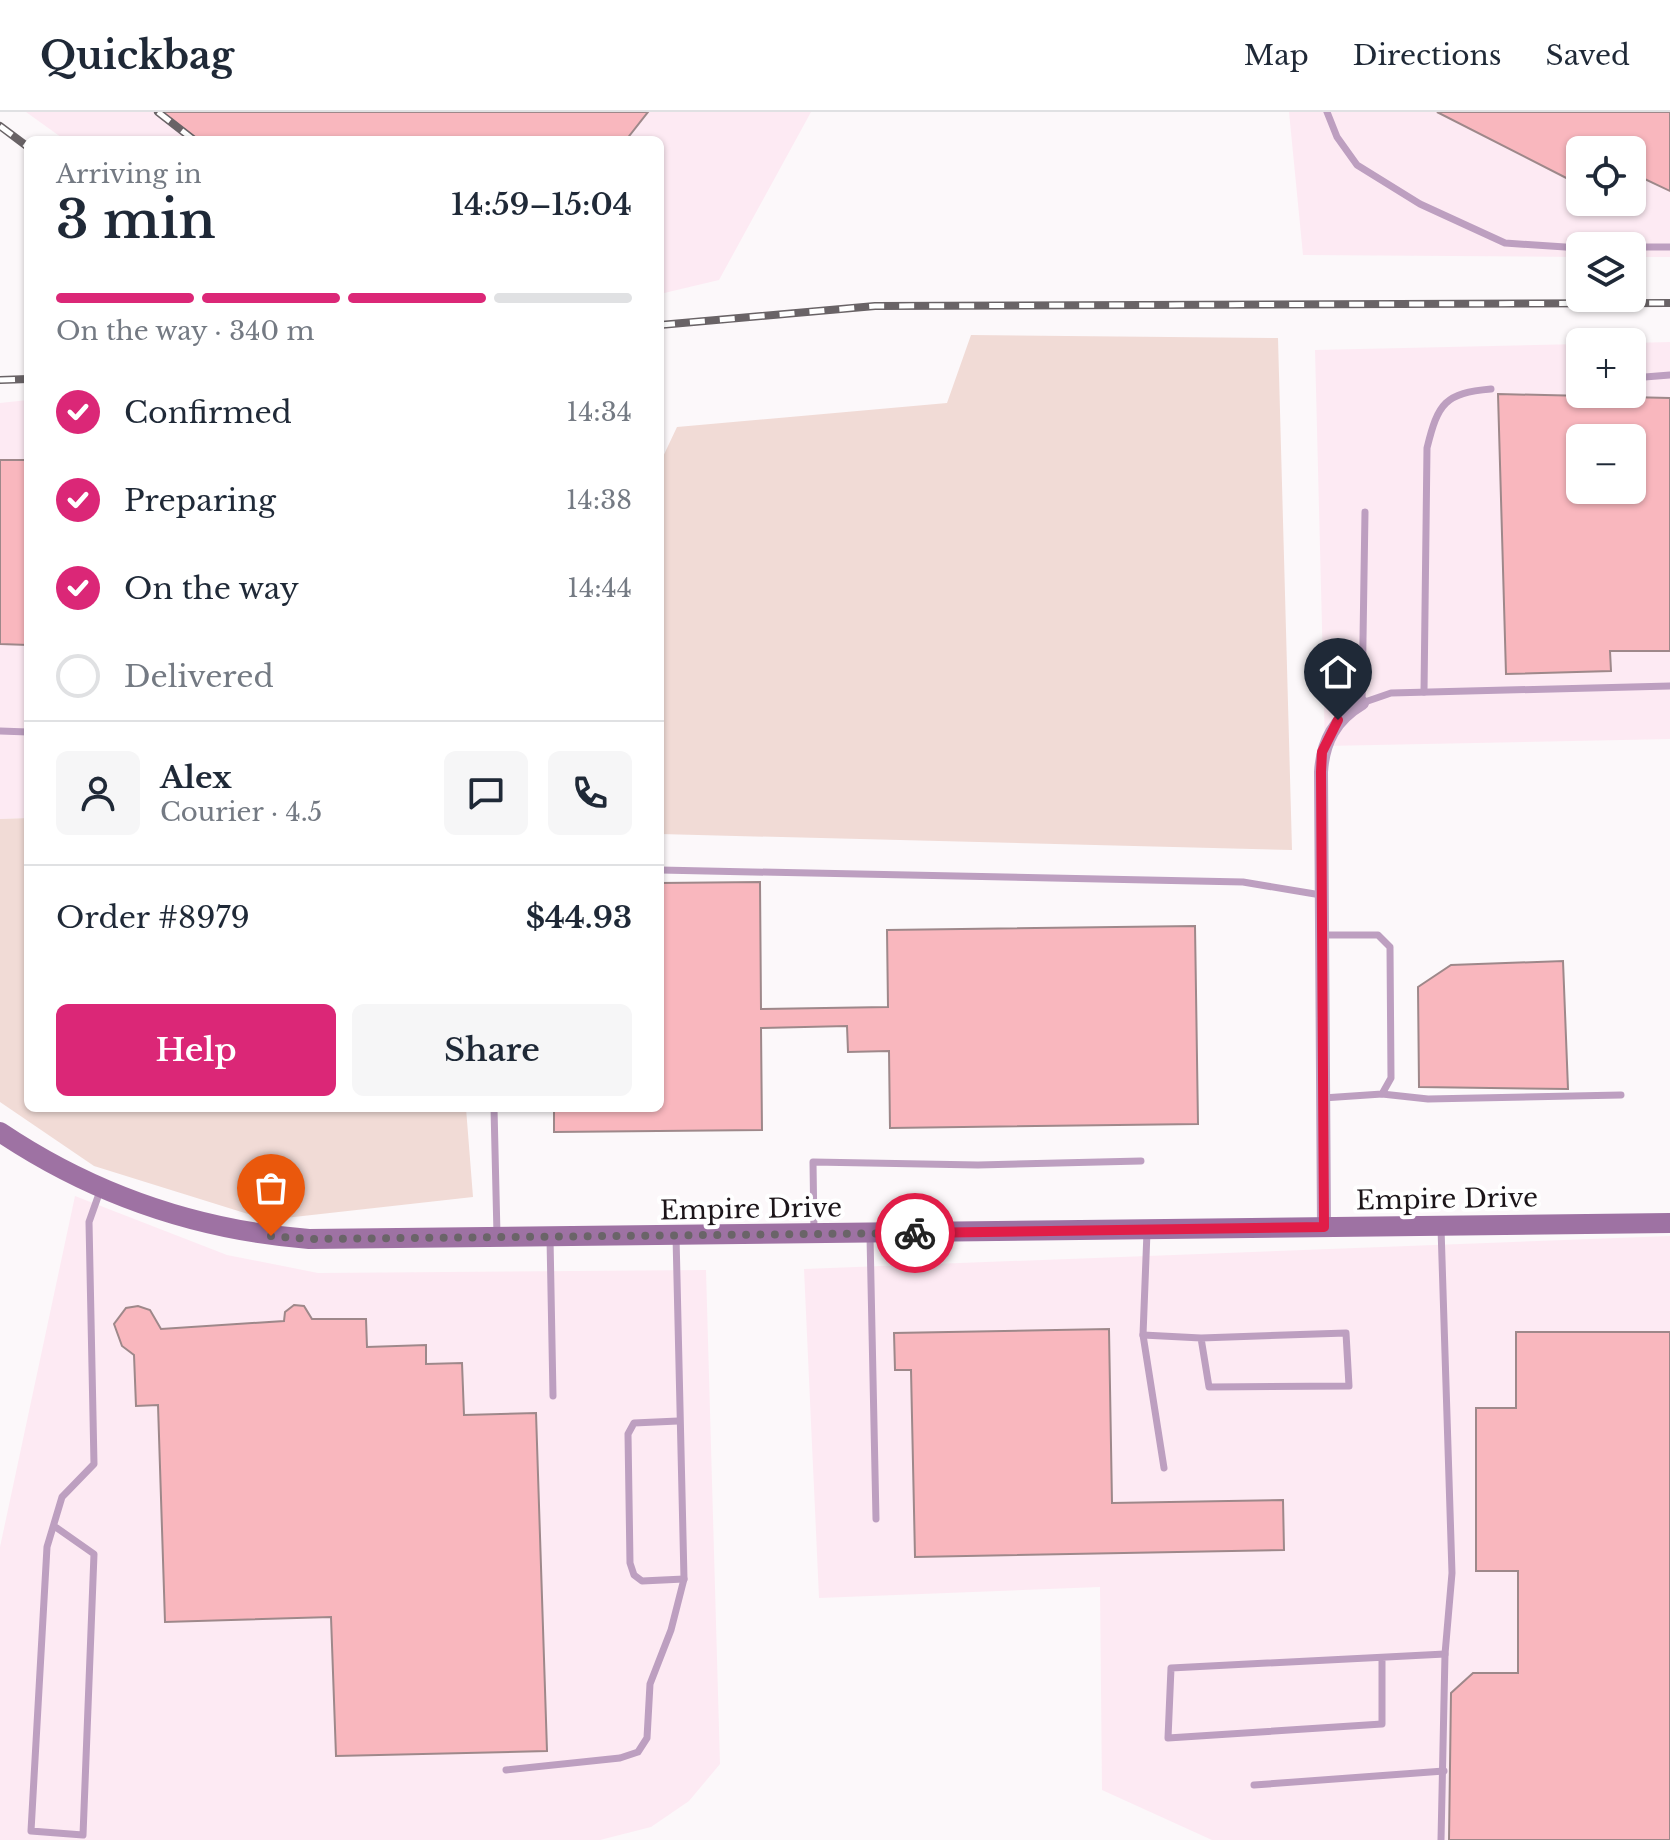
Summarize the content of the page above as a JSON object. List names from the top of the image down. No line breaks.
{"streets":{"street":["Empire Drive"]},"page":{"header":"Quickbag","nav":["Map","Directions","Saved"],"map_buttons":["+","−"],"heading":["3 min","Arriving in","14:59–15:04"],"panel":["Alex","Courier · 4.5","Order #8979","$44.93"],"bar":"On the way · 340 m","list":[["Confirmed","14:34"],["Preparing","14:38"],["On the way","14:44"],"Delivered"],"buttons":["Help","Share"]}}
